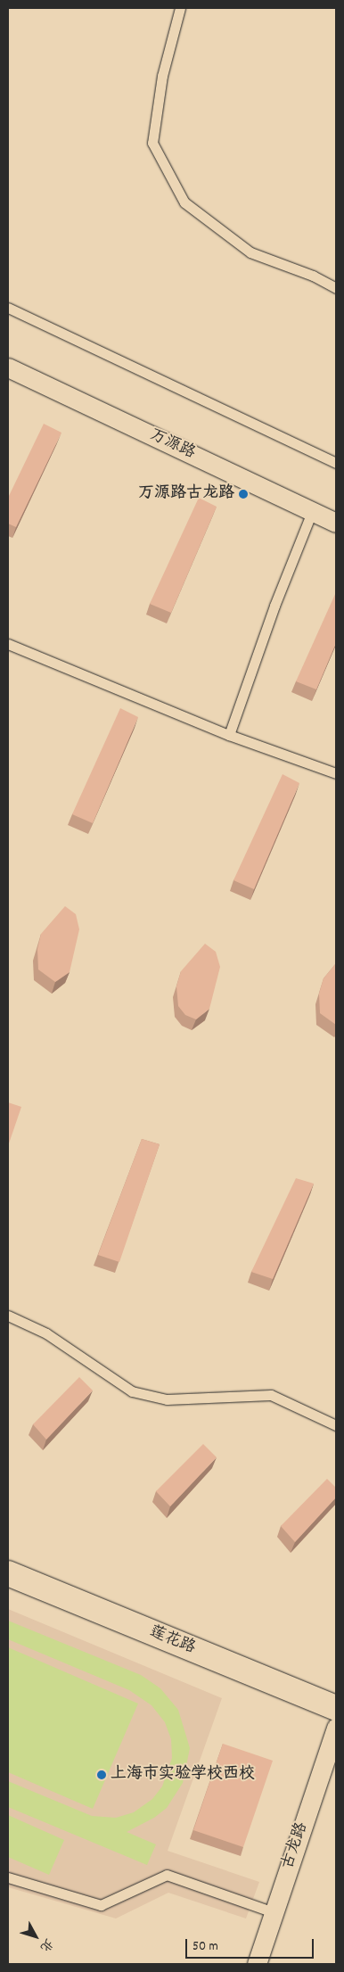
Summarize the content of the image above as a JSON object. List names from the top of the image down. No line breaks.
{"streets":{"main road":["莲花路"],"street":["万源路","古龙路"]},"places":["万源路古龙路","上海市实验学校西校"],"scale_bar":"50 m","north":"bottom right"}
